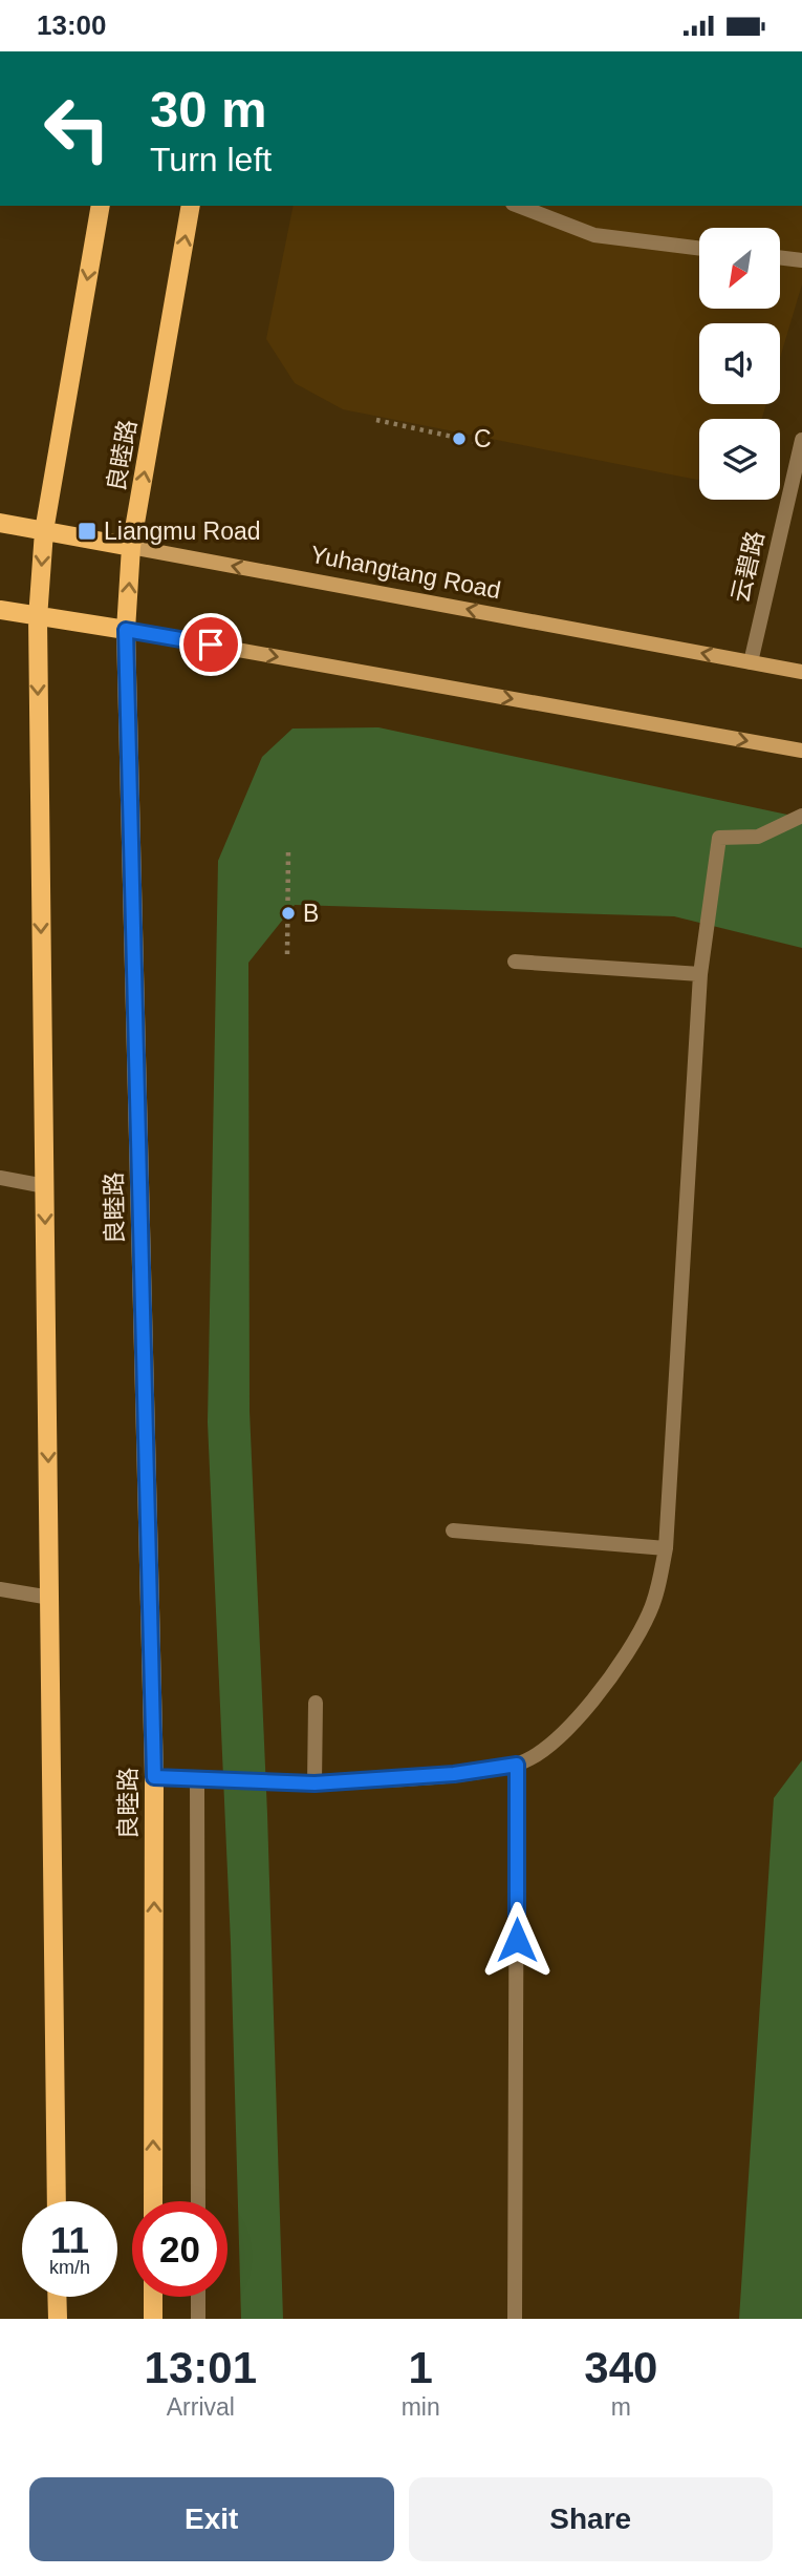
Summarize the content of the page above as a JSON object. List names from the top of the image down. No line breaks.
{"streets":{"main road":["良睦路","Yuhangtang Road"],"street":["云碧路"]},"crossings":[["良睦路","Yuhangtang Road"],["云碧路","Yuhangtang Road"]],"places":{"other":["C","B"],"transit":["Liangmu Road"]},"north":"bottom left","page":{"status":"13:00","turn":["30 m","Turn left"],"speed":"11 km/h","limit":"20","eta":["13:01","Arrival","1","min","340","m"],"buttons":["Exit","Share"]}}
